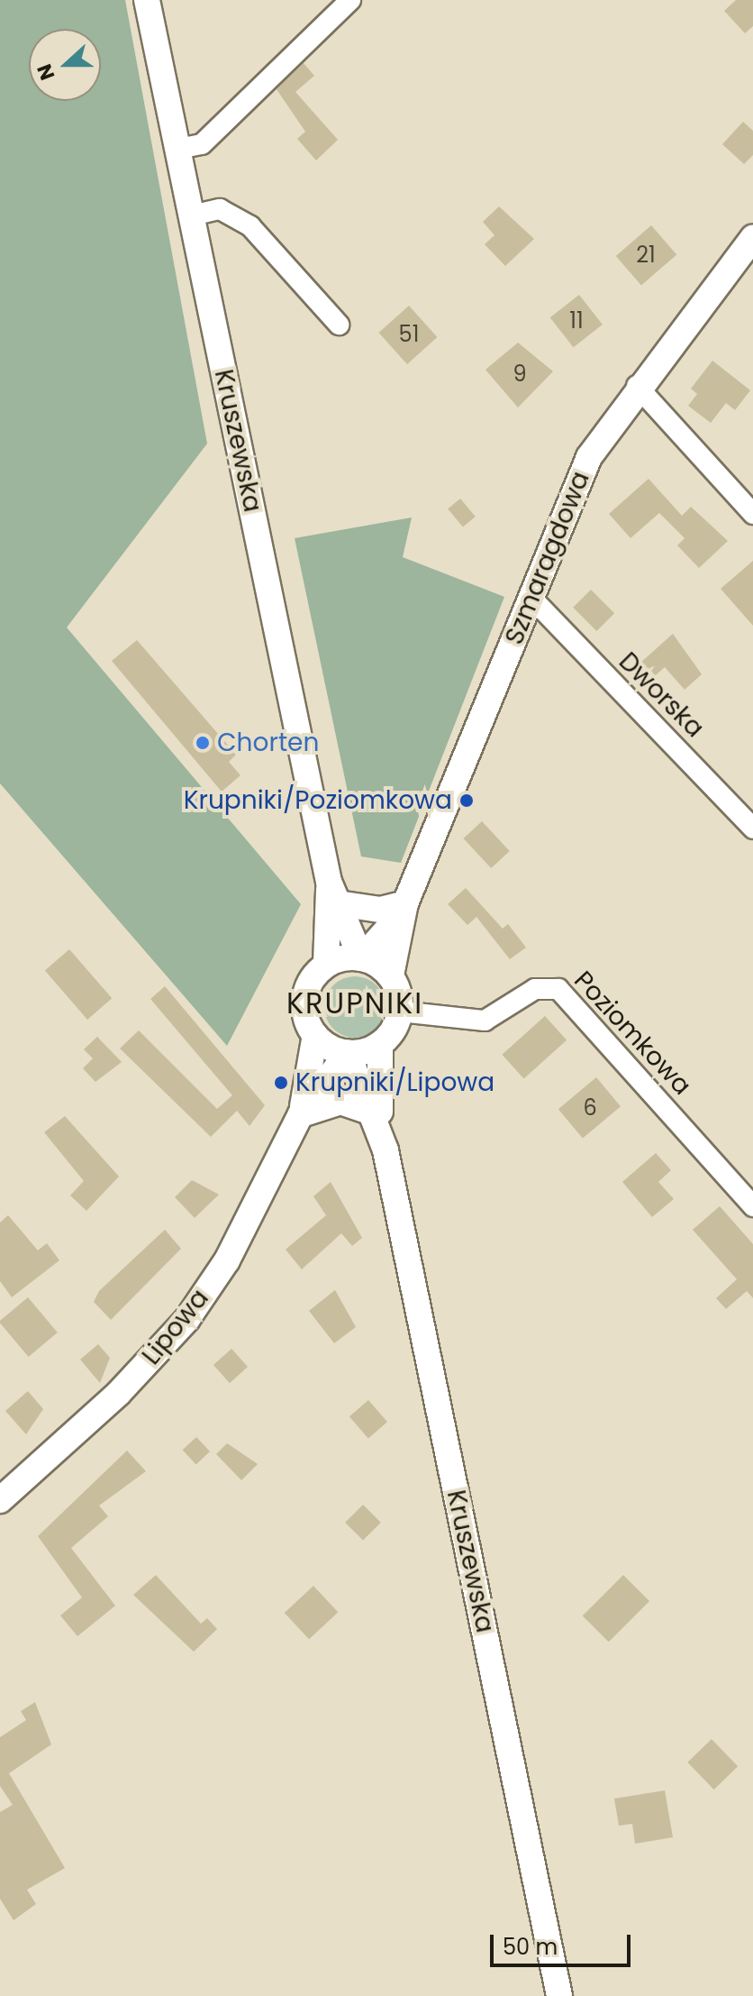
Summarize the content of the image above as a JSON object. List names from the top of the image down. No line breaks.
{"streets":{"street":["Kruszewska","Szmaragdowa","Dworska","Poziomkowa","Lipowa"]},"crossings":[["Kruszewska","Szmaragdowa"],["Kruszewska","Poziomkowa"],["Kruszewska","Lipowa"],["Szmaragdowa","Dworska"],["Szmaragdowa","Poziomkowa"],["Szmaragdowa","Lipowa"],["Poziomkowa","Lipowa"]],"districts":["KRUPNIKI"],"places":["Chorten","Krupniki/Poziomkowa","Krupniki/Lipowa"],"house_numbers":["21","11","51","9","6"],"scale_bar":"50 m","north":"left"}
